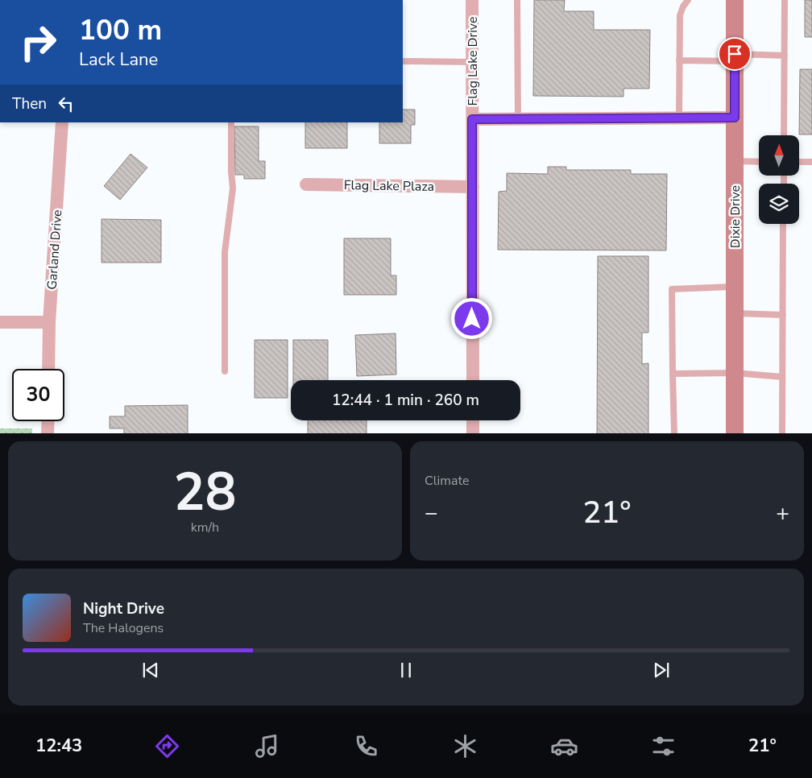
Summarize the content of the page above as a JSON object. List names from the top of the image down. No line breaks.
{"streets":{"main road":["Dixie Drive"],"street":["Flag Lake Drive","Flag Lake Plaza","Garland Drive"]},"crossings":[["Flag Lake Drive","Flag Lake Plaza"]],"north":"top","page":{"turn":["100 m","Lack Lane"],"then":"Then","limit":"30","trip":"12:44 · 1 min · 260 m","tile":[["28","km/h"],"Climate"],"heat":["−","21°","+"],"song":["Night Drive","The Halogens"],"tabs":["12:43","21°"]}}
